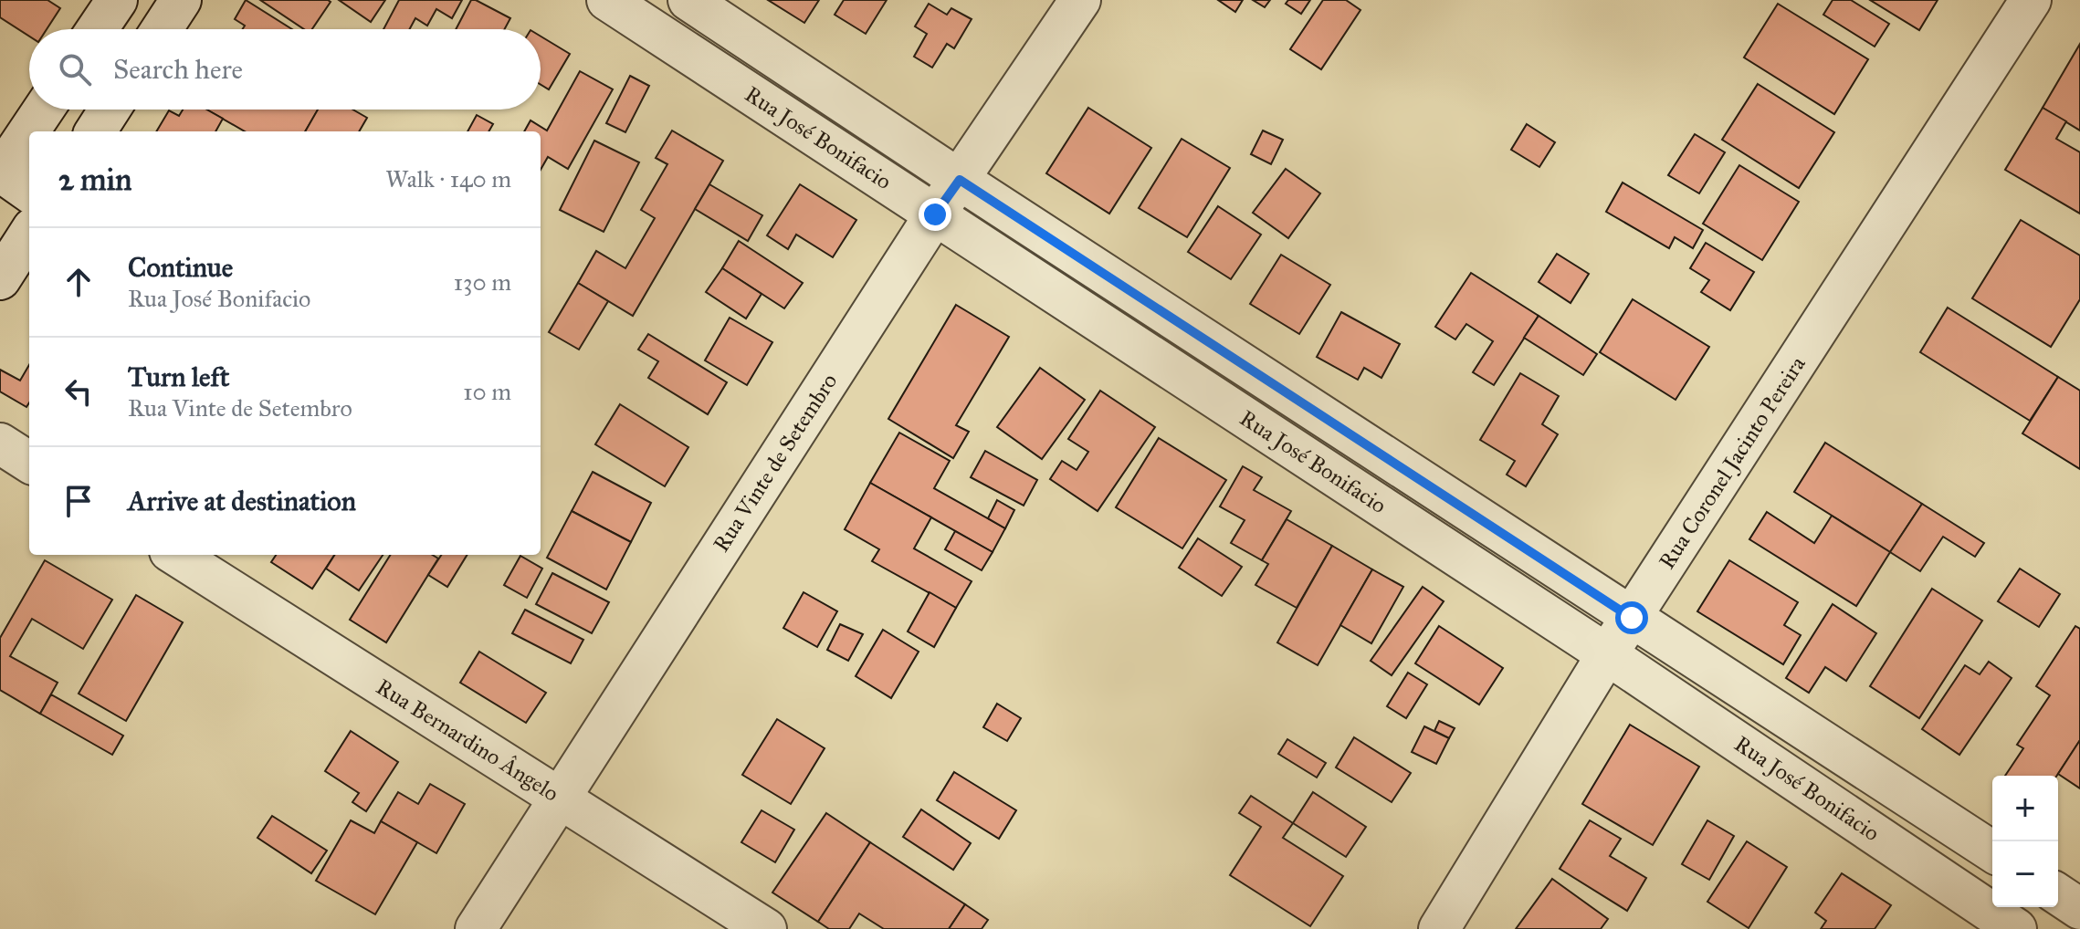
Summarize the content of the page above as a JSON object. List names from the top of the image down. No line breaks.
{"streets":{"street":["Rua José Bonifacio","Rua Vinte de Setembro","Rua Coronel Jacinto Pereira","Rua Bernardino Ângelo"]},"crossings":[["Rua José Bonifacio","Rua Vinte de Setembro"],["Rua José Bonifacio","Rua Coronel Jacinto Pereira"],["Rua Vinte de Setembro","Rua Bernardino Ângelo"]],"page":{"search":"Search here","heading":["2 min","Walk · 140 m"],"list":[["Continue","Rua José Bonifacio","130 m"],["Turn left","Rua Vinte de Setembro","10 m"],"Arrive at destination"],"map_buttons":["+","−"]}}
